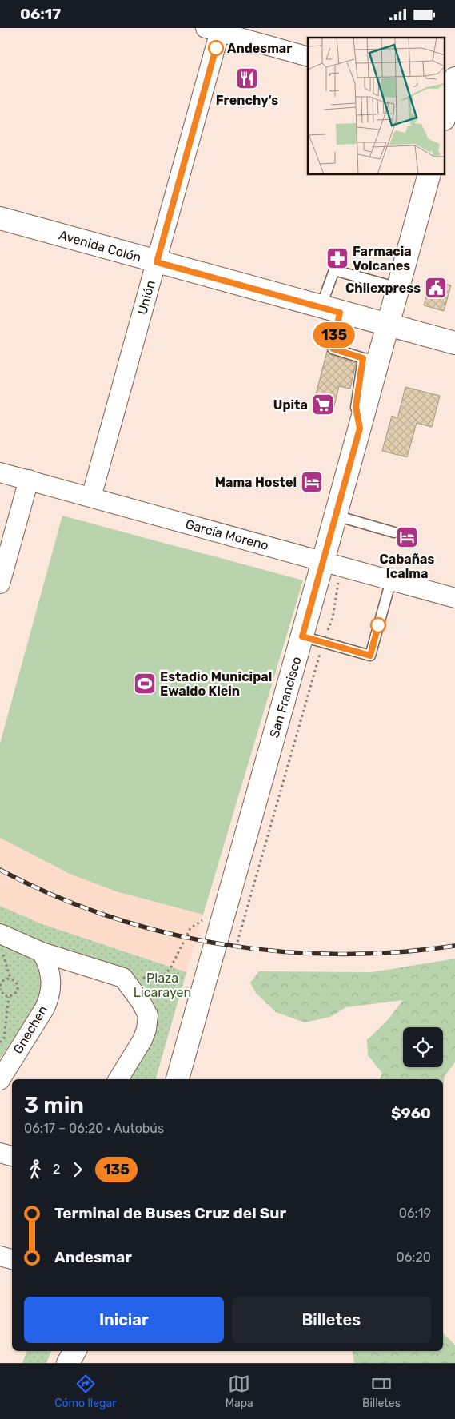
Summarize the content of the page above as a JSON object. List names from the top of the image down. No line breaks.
{"streets":{"main road":["Avenida Colón","San Francisco"],"street":["Unión","García Moreno","Gnechen"]},"crossings":[["Avenida Colón","Unión"],["Avenida Colón","San Francisco"],["Unión","García Moreno"],["García Moreno","San Francisco"]],"parks":["Plaza Licarayen"],"places":{"other":["Andesmar"],"restaurant":["Frenchy's"],"pharmacy":["Farmacia Volcanes"],"public building":["Chilexpress"],"supermarket":["Upita"],"hotel":["Mama Hostel","Cabañas Icalma"],"sports":["Estadio Municipal Ewaldo Klein"]},"lines":["bus line 135"],"page":{"status":"06:17","on_map":"135","heading":["3 min","06:17 – 06:20 · Autobús","$960"],"legs":["2","135"],"list":[{"name":"Terminal de Buses Cruz del Sur","value":"06:19"},{"name":"Andesmar","value":"06:20"}],"buttons":["Iniciar","Billetes"],"tabs":["Cómo llegar","Mapa","Billetes"]}}
